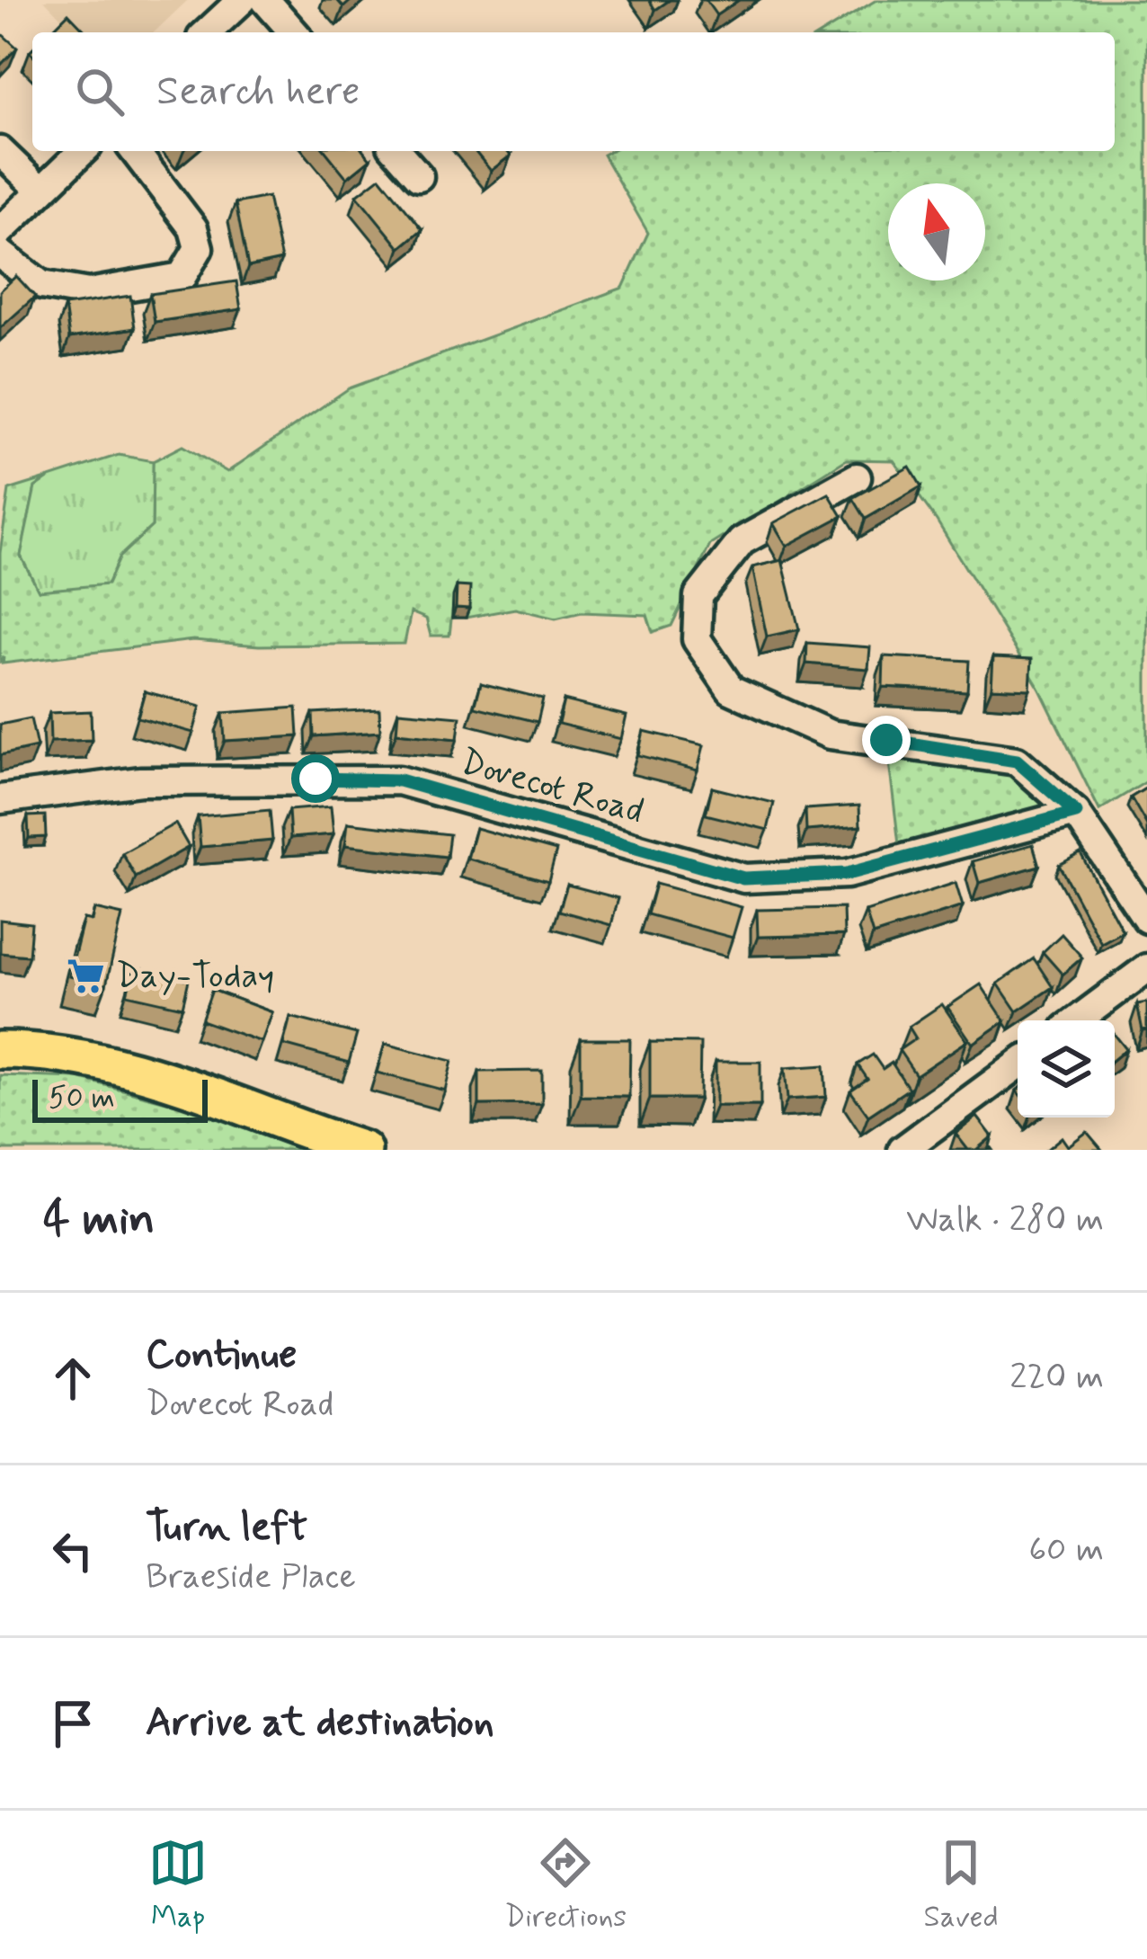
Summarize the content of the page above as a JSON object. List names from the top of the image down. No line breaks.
{"streets":{"street":["Dovecot Road"]},"places":{"supermarket":["Day-Today"]},"scale_bar":"50 m","north":"top","page":{"search":"Search here","scale":"50 m","heading":["4 min","Walk · 280 m"],"list":[["Continue","Dovecot Road","220 m"],["Turn left","Braeside Place","60 m"],"Arrive at destination"],"nav":["Map","Directions","Saved"]}}
